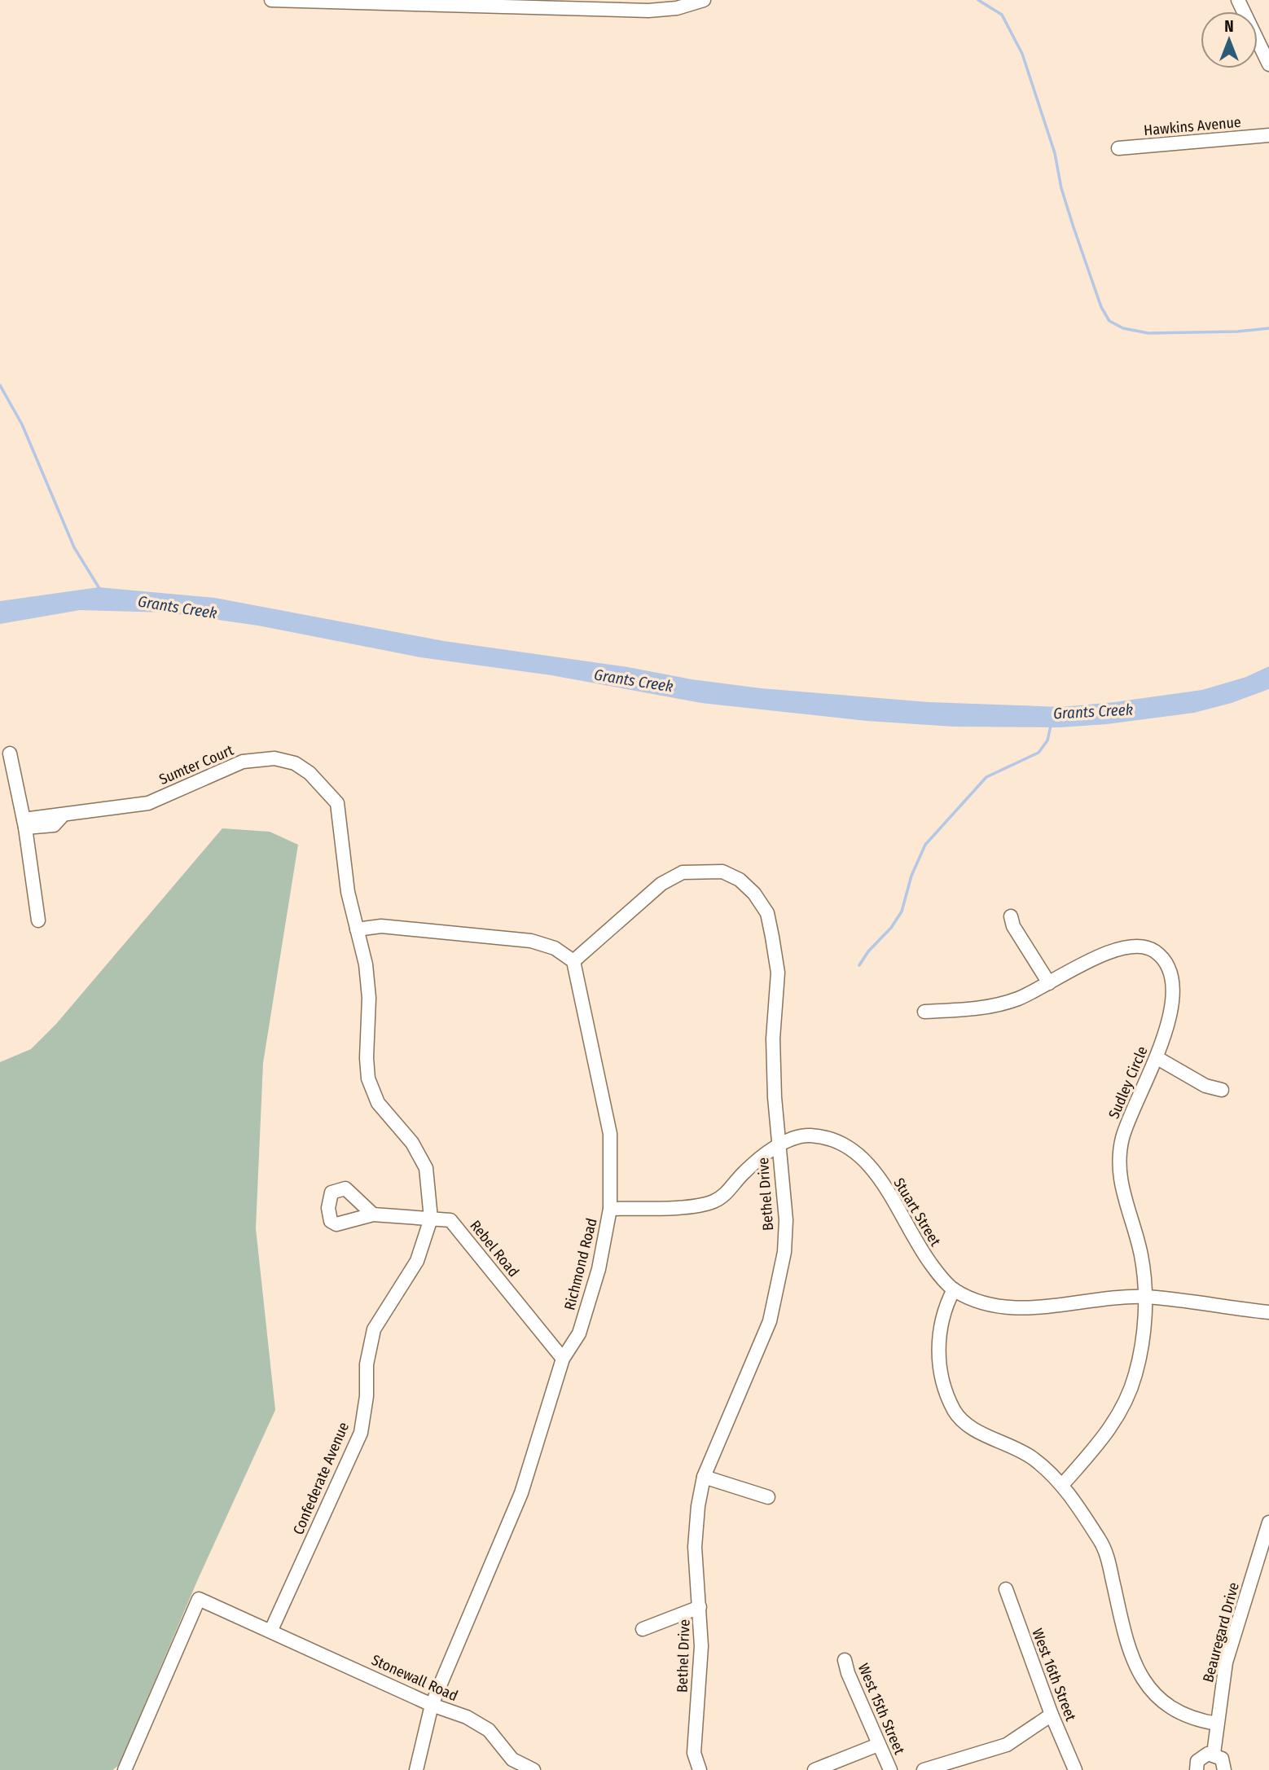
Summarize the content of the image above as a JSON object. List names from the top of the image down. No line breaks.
{"streets":{"street":["Hawkins Avenue","Sumter Court","Sudley Circle","Bethel Drive","Stuart Street","Rebel Road","Richmond Road","Confederate Avenue","Beauregard Drive","West 16th Street","Stonewall Road","West 15th Street"]},"crossings":[["Sumter Court","Confederate Avenue"],["Sudley Circle","Stuart Street"],["Bethel Drive","Stuart Street"],["Bethel Drive","Richmond Road"],["Stuart Street","Richmond Road"],["Rebel Road","Richmond Road"],["Rebel Road","Confederate Avenue"],["Richmond Road","Stonewall Road"],["Confederate Avenue","Stonewall Road"]],"water":["Grants Creek"],"north":"top"}
